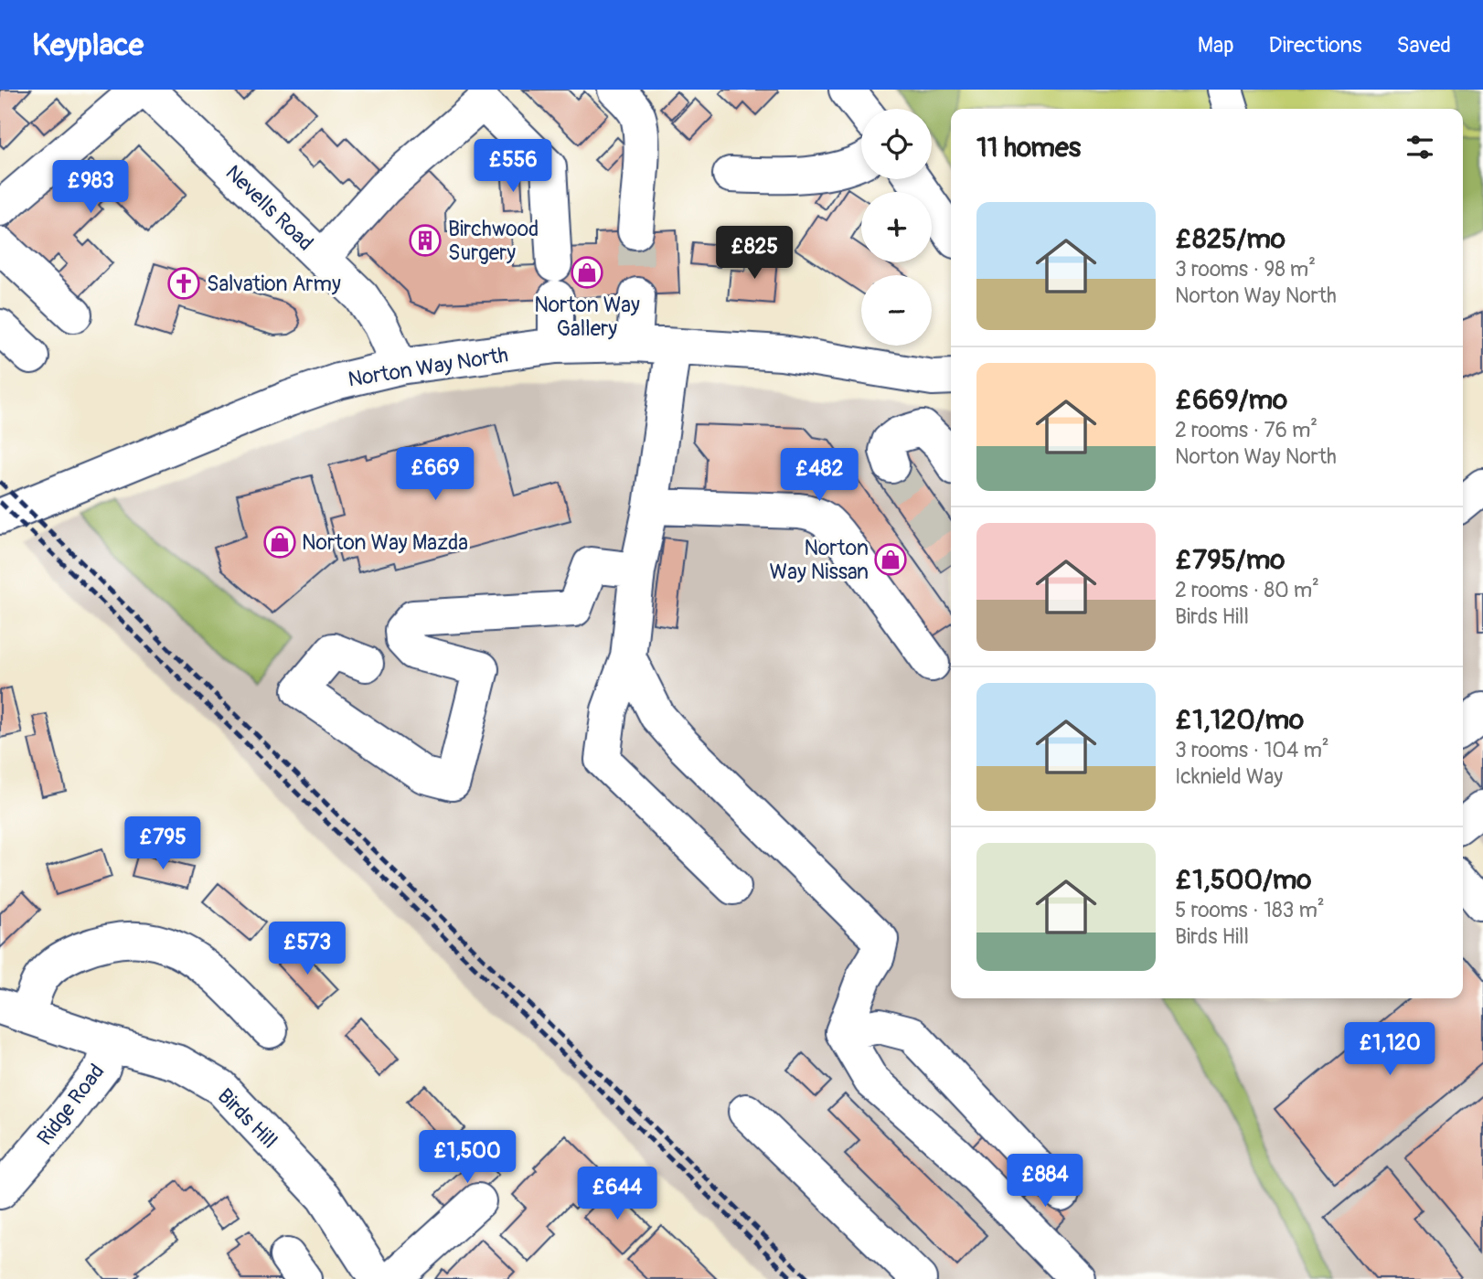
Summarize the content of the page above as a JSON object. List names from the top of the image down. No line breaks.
{"streets":{"street":["Nevells Road","Norton Way North","Ridge Road","Birds Hill"]},"crossings":[["Nevells Road","Norton Way North"],["Ridge Road","Birds Hill"]],"places":{"building":["Birchwood Surgery"],"shop":["Norton Way Gallery","Norton Way Mazda","Norton Way Nissan"],"church":["Salvation Army"]},"page":{"header":"Keyplace","nav":["Map","Directions","Saved"],"map_buttons":["+","−"],"heading":"11 homes","price":["£556","£983","£825","£669","£482","£795","£573","£1,120","£1,500","£884","£644"],"list":[{"name":"£825/mo","note":"3 rooms · 98 m² · Norton Way North"},{"name":"£669/mo","note":"2 rooms · 76 m² · Norton Way North"},{"name":"£795/mo","note":"2 rooms · 80 m² · Birds Hill"},{"name":"£1,120/mo","note":"3 rooms · 104 m² · Icknield Way"},{"name":"£1,500/mo","note":"5 rooms · 183 m² · Birds Hill"}]}}
